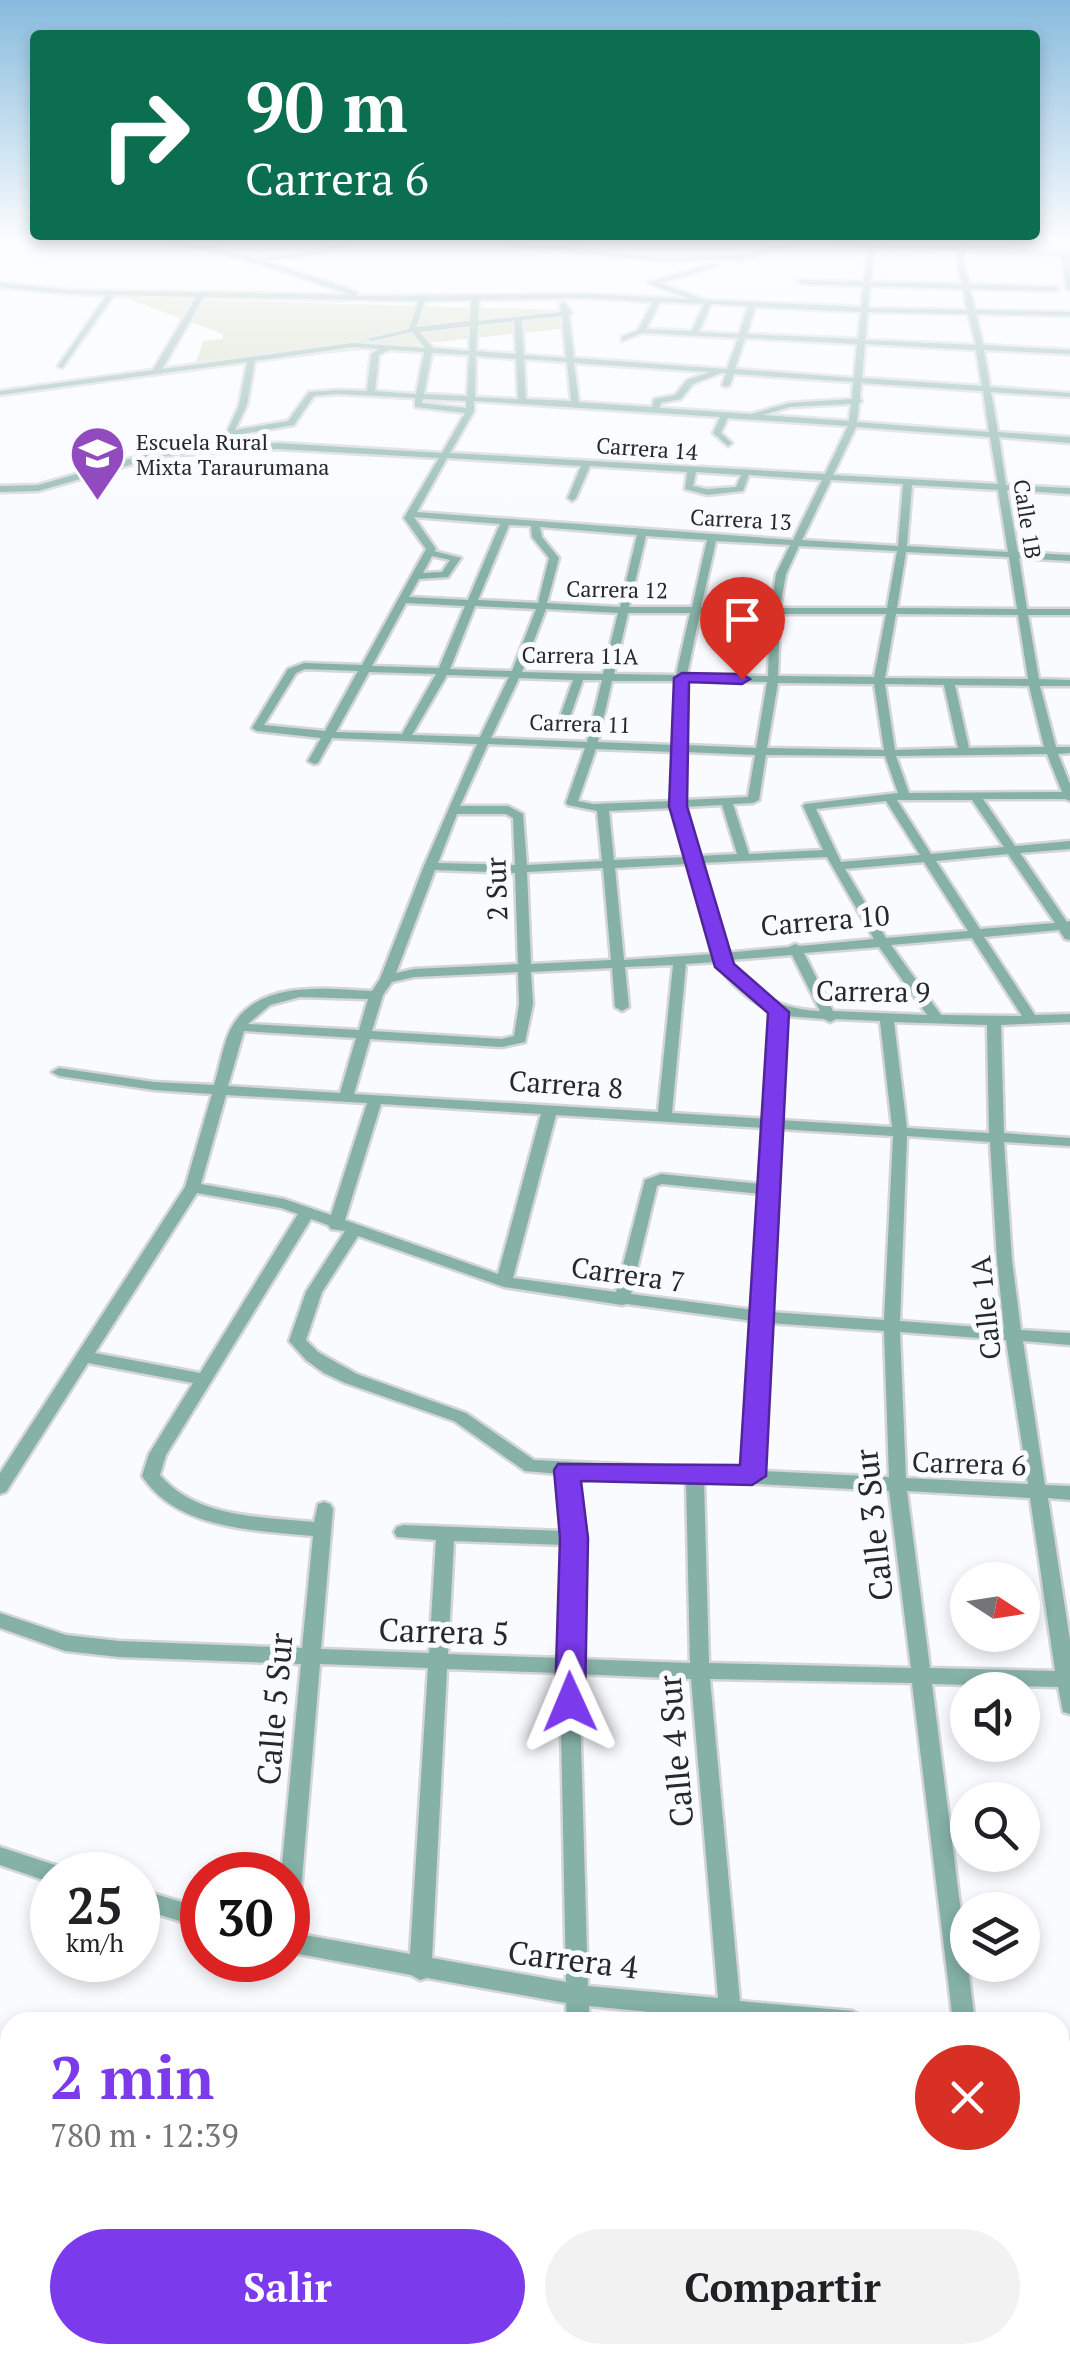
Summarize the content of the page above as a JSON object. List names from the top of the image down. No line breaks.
{"streets":{"street":["Carrera 14","Carrera 13","Calle 1B","Carrera 12","Carrera 11A","Carrera 11","2 Sur","Carrera 10","Carrera 9","Carrera 8","Carrera 7","Calle 1A","Carrera 6","Calle 3 Sur","Carrera 5","Calle 5 Sur","Calle 4 Sur","Carrera 4"]},"crossings":[["Carrera 14","Calle 1B"],["Carrera 13","Calle 1B"],["Calle 1B","Carrera 12"],["Calle 1B","Carrera 11A"],["Calle 1B","Carrera 11"],["Carrera 11A","Carrera 11"],["2 Sur","Carrera 10"],["Carrera 9","Carrera 8"],["Carrera 9","Carrera 7"],["Carrera 9","Calle 1A"],["Carrera 9","Carrera 6"],["Carrera 9","Calle 3 Sur"],["Carrera 8","Calle 1A"],["Carrera 8","Calle 3 Sur"],["Carrera 7","Calle 1A"],["Carrera 7","Carrera 6"],["Carrera 7","Calle 3 Sur"],["Calle 1A","Carrera 6"],["Calle 1A","Carrera 5"],["Carrera 6","Calle 3 Sur"],["Carrera 6","Calle 4 Sur"],["Calle 3 Sur","Carrera 5"],["Carrera 5","Calle 5 Sur"],["Carrera 5","Calle 4 Sur"]],"places":{"school or university":["Escuela Rural Mixta Taraurumana"]},"north":"right","page":{"turn":["90 m","Carrera 6"],"speed":"25 km/h","limit":"30","heading":["2 min","780 m · 12:39"],"buttons":["Salir","Compartir"]}}
